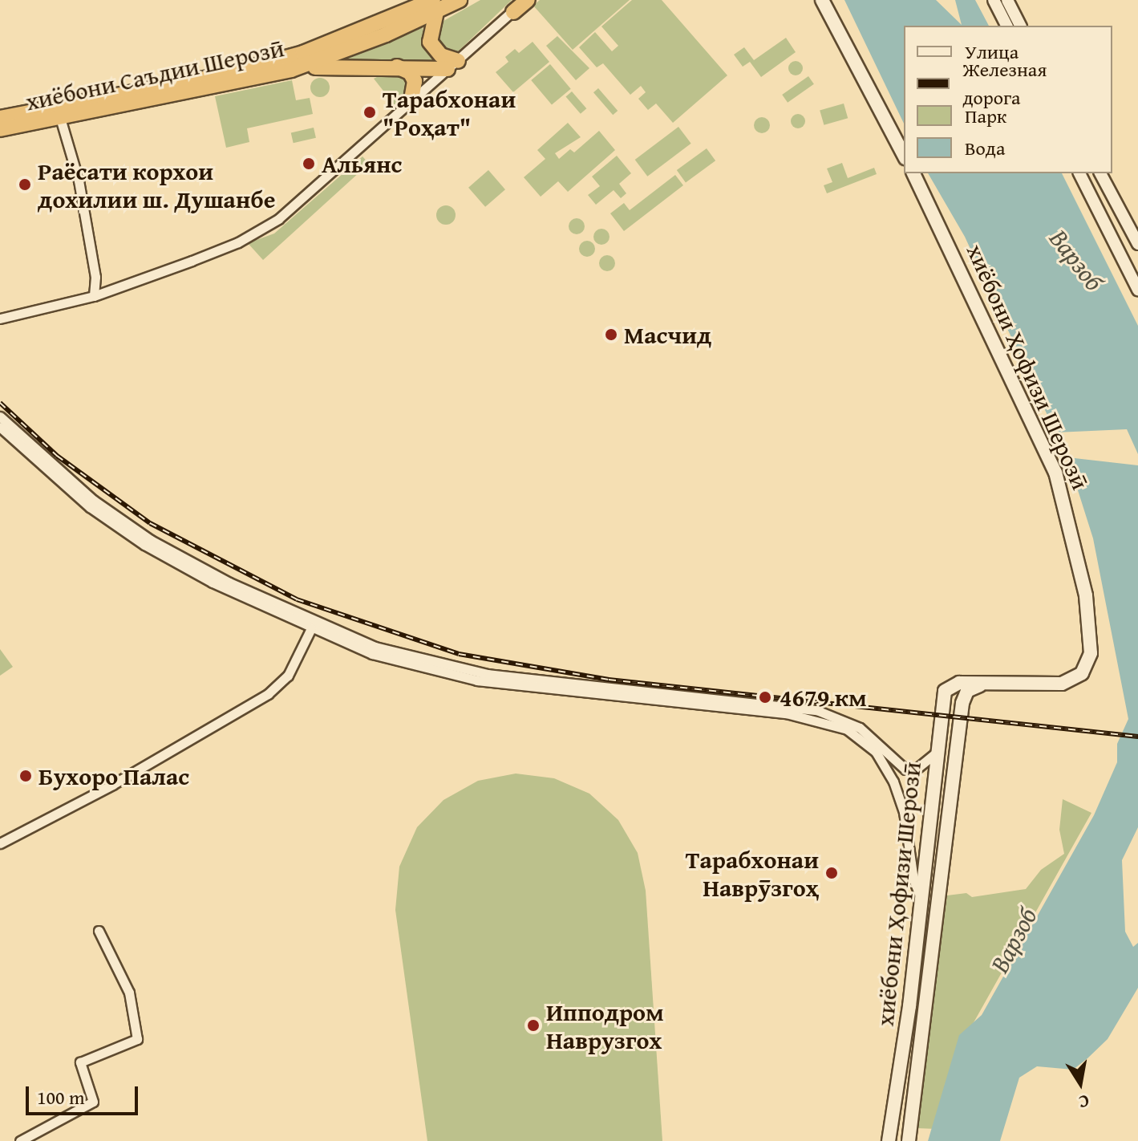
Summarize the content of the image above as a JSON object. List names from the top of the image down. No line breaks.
{"streets":{"highway":["хиёбони Саъдии Шерозӣ"],"main road":["хиёбони Ҳофизи Шерозӣ"]},"water":["Варзоб"],"places":["Тарабхонаи \"Роҳат\"","Альянс","Раёсати корхои дохилии ш. Душанбе","Масчид","4679 км","Бухоро Палас","Тарабхонаи Наврӯзгоҳ","Ипподром Наврузгох"],"legend":["Улица","Железная дорога","Парк","Вода"],"scale_bar":"100 m","north":"bottom"}
